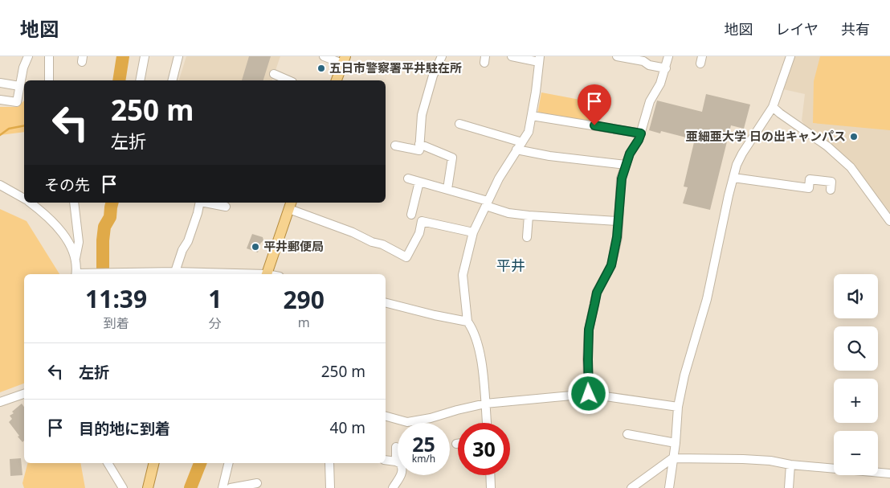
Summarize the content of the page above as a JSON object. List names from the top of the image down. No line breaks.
{"districts":["平井"],"places":["五日市警察署平井駐在所","亜細亜大学 日の出キャンパス","平井郵便局"],"page":{"header":"地図","nav":["地図","レイヤ","共有"],"turn":["250 m","左折"],"then":"その先","map_buttons":["+","−"],"eta":["11:39","到着","1","分","290","m"],"list":[{"name":"左折","value":"250 m"},{"name":"目的地に到着","value":"40 m"}],"speed":"25 km/h","limit":"30"}}
